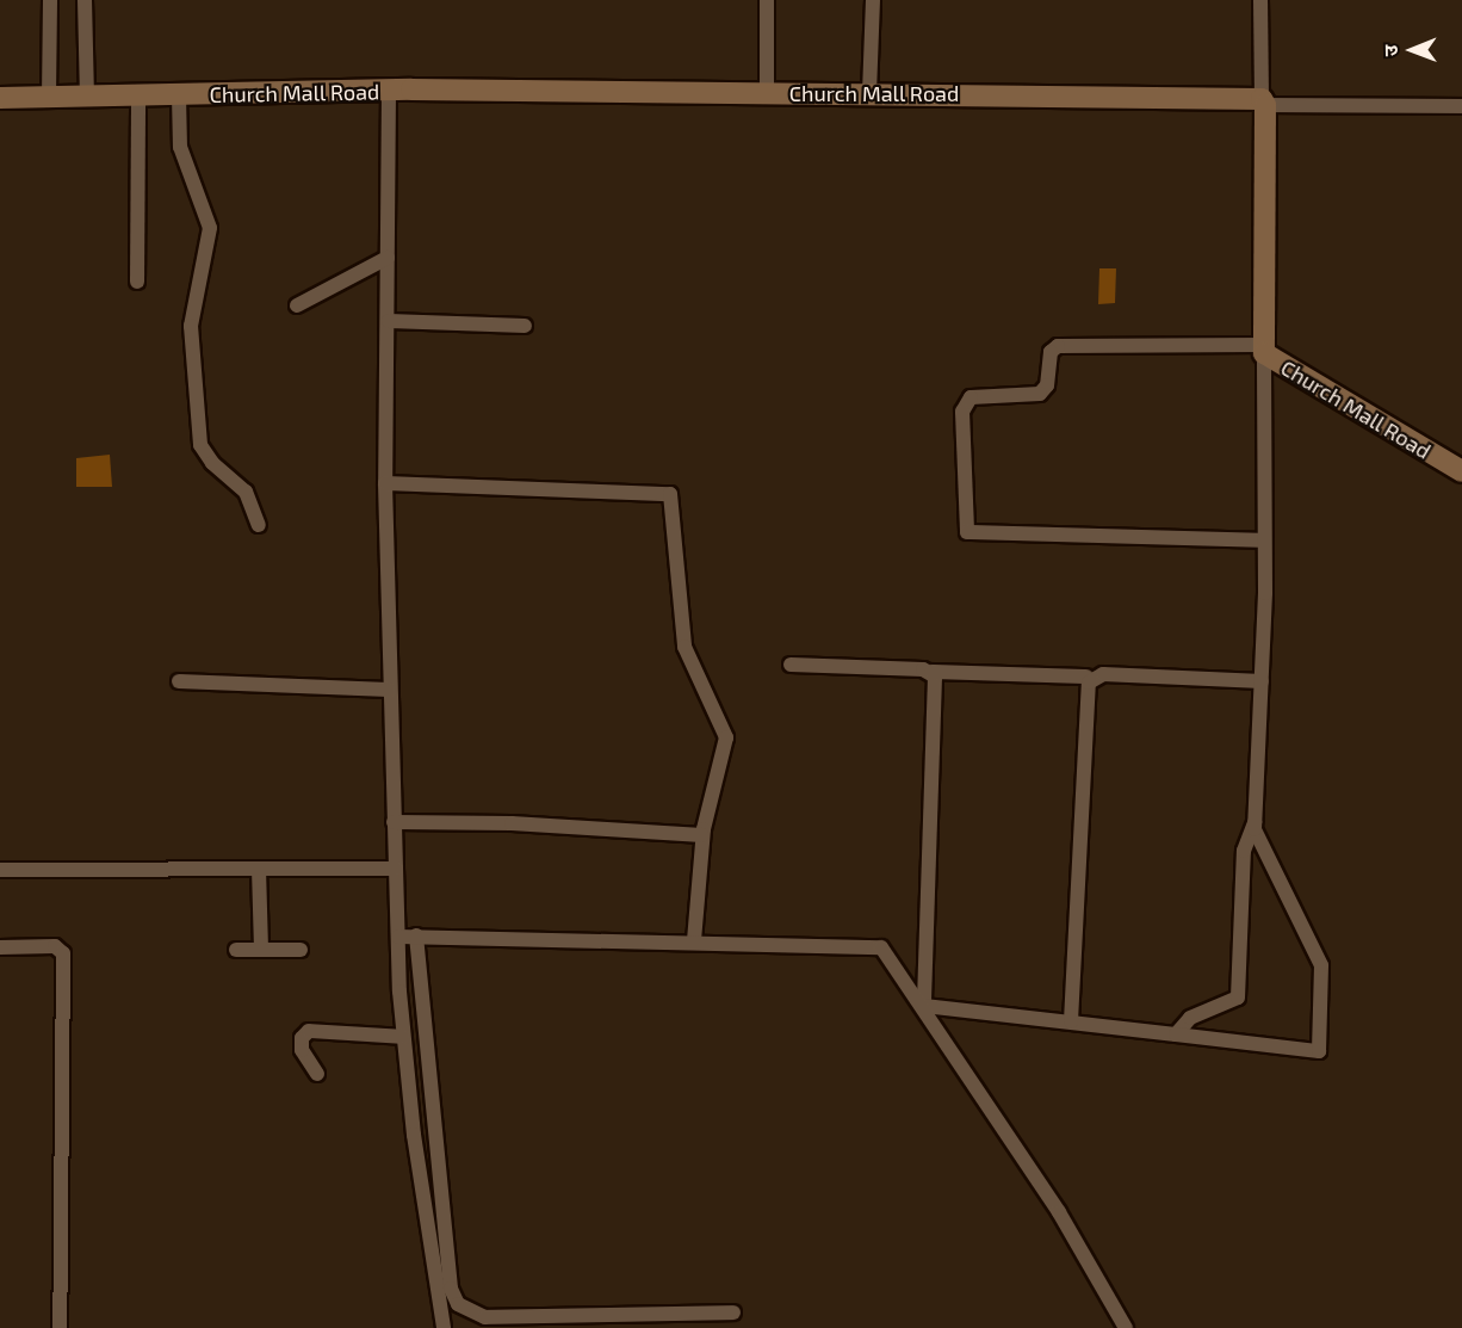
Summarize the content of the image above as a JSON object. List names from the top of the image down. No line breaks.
{"streets":{"street":["Church Mall Road"]},"north":"left"}
